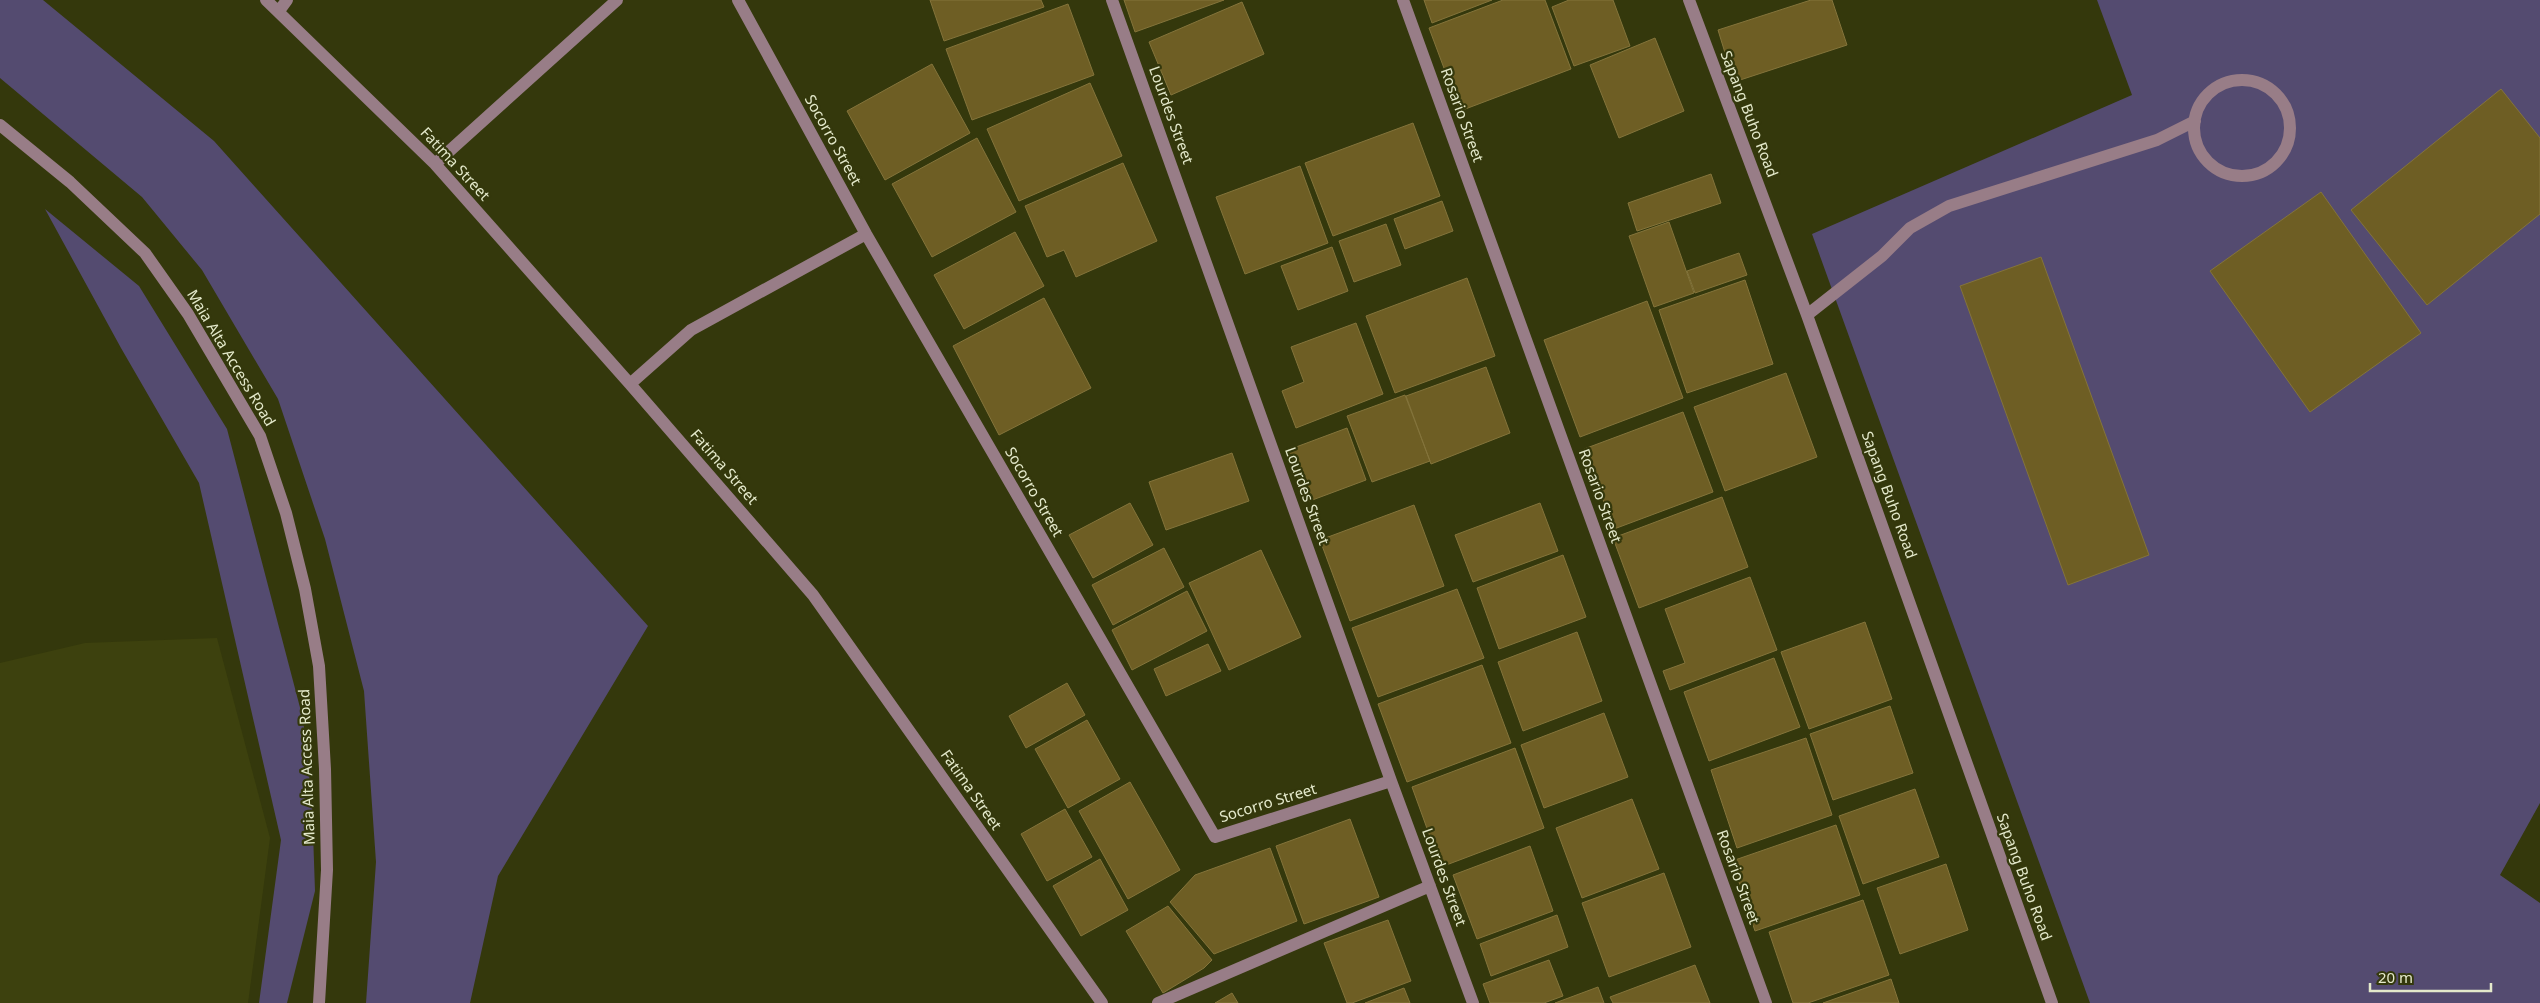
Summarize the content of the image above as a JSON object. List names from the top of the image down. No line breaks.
{"streets":{"street":["Sapang Buho Road","Lourdes Street","Rosario Street","Socorro Street","Fatima Street","Maia Alta Access Road"]},"crossings":[["Lourdes Street","Socorro Street"]],"scale_bar":"20 m"}
